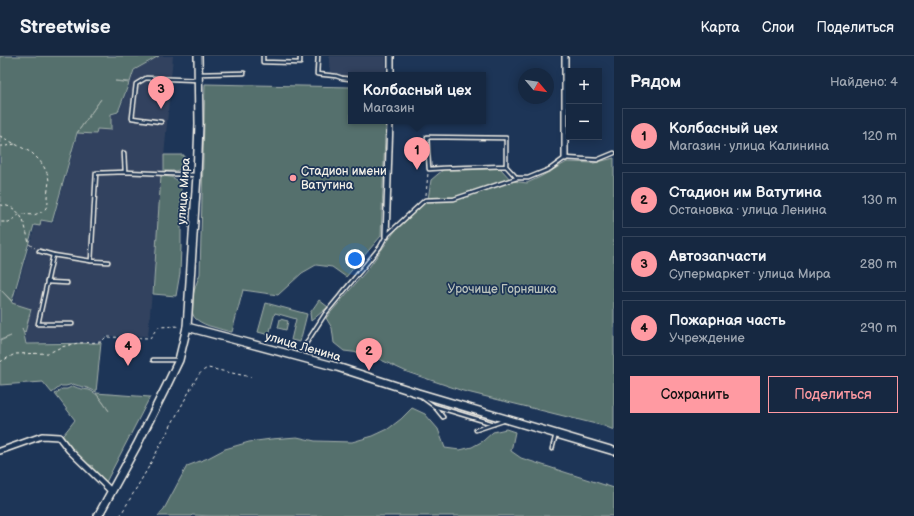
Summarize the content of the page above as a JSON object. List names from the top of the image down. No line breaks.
{"streets":{"main road":["улица Мира","улица Ленина"]},"crossings":[["улица Мира","улица Ленина"]],"parks":["Урочище Горняшка"],"places":["Стадион имени Ватутина"],"north":"bottom right","page":{"header":"Streetwise","nav":["Карта","Слои","Поделиться"],"heading":["Рядом","Найдено: 4"],"map_buttons":["+","−"],"popup":["Колбасный цех","Магазин"],"pins":["3","1","4","2"],"list":[{"mark":"1","name":"Колбасный цех","note":"Магазин · улица Калинина","value":"120 m"},{"mark":"2","name":"Стадион им Ватутина","note":"Остановка · улица Ленина","value":"130 m"},{"mark":"3","name":"Автозапчасти","note":"Супермаркет · улица Мира","value":"280 m"},{"mark":"4","name":"Пожарная часть","note":"Учреждение","value":"290 m"}],"buttons":["Сохранить","Поделиться"]}}
